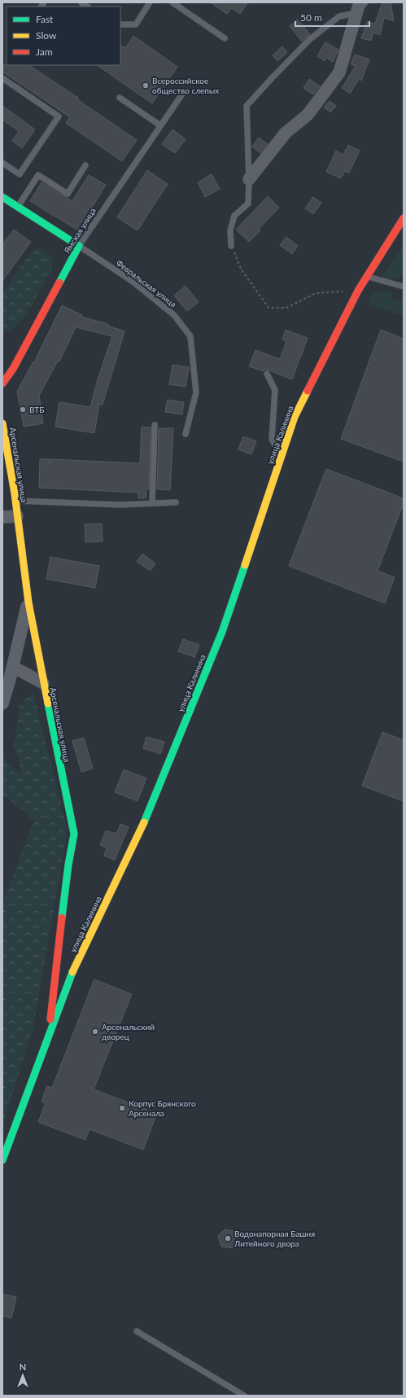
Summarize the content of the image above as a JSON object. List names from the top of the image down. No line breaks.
{"streets":{"main road":["Ямская улица","Февральская улица","улица Калинина","Арсенальская улица"]},"crossings":[["Ямская улица","Февральская улица"],["улица Калинина","Арсенальская улица"]],"places":["Всероссийское общество слепых","ВТБ","Арсенальский дворец","Корпус Брянского Арсенала","Водонапорная Башня Литейного двора"],"legend":["Fast","Slow","Jam"],"scale_bar":"50 m","north":"top"}
